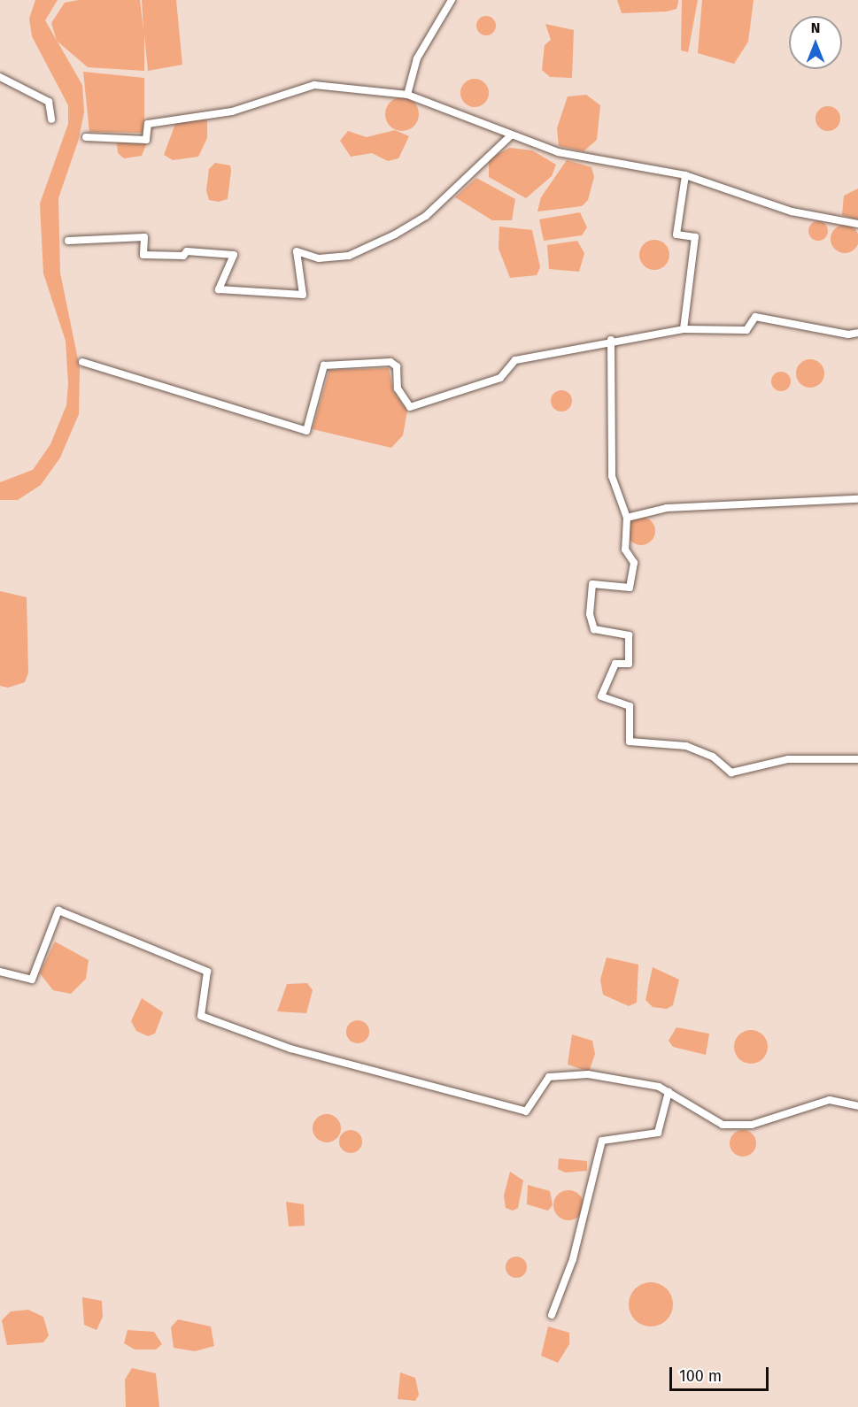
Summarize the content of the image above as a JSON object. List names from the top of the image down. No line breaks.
{"scale_bar":"100 m","north":"top"}
